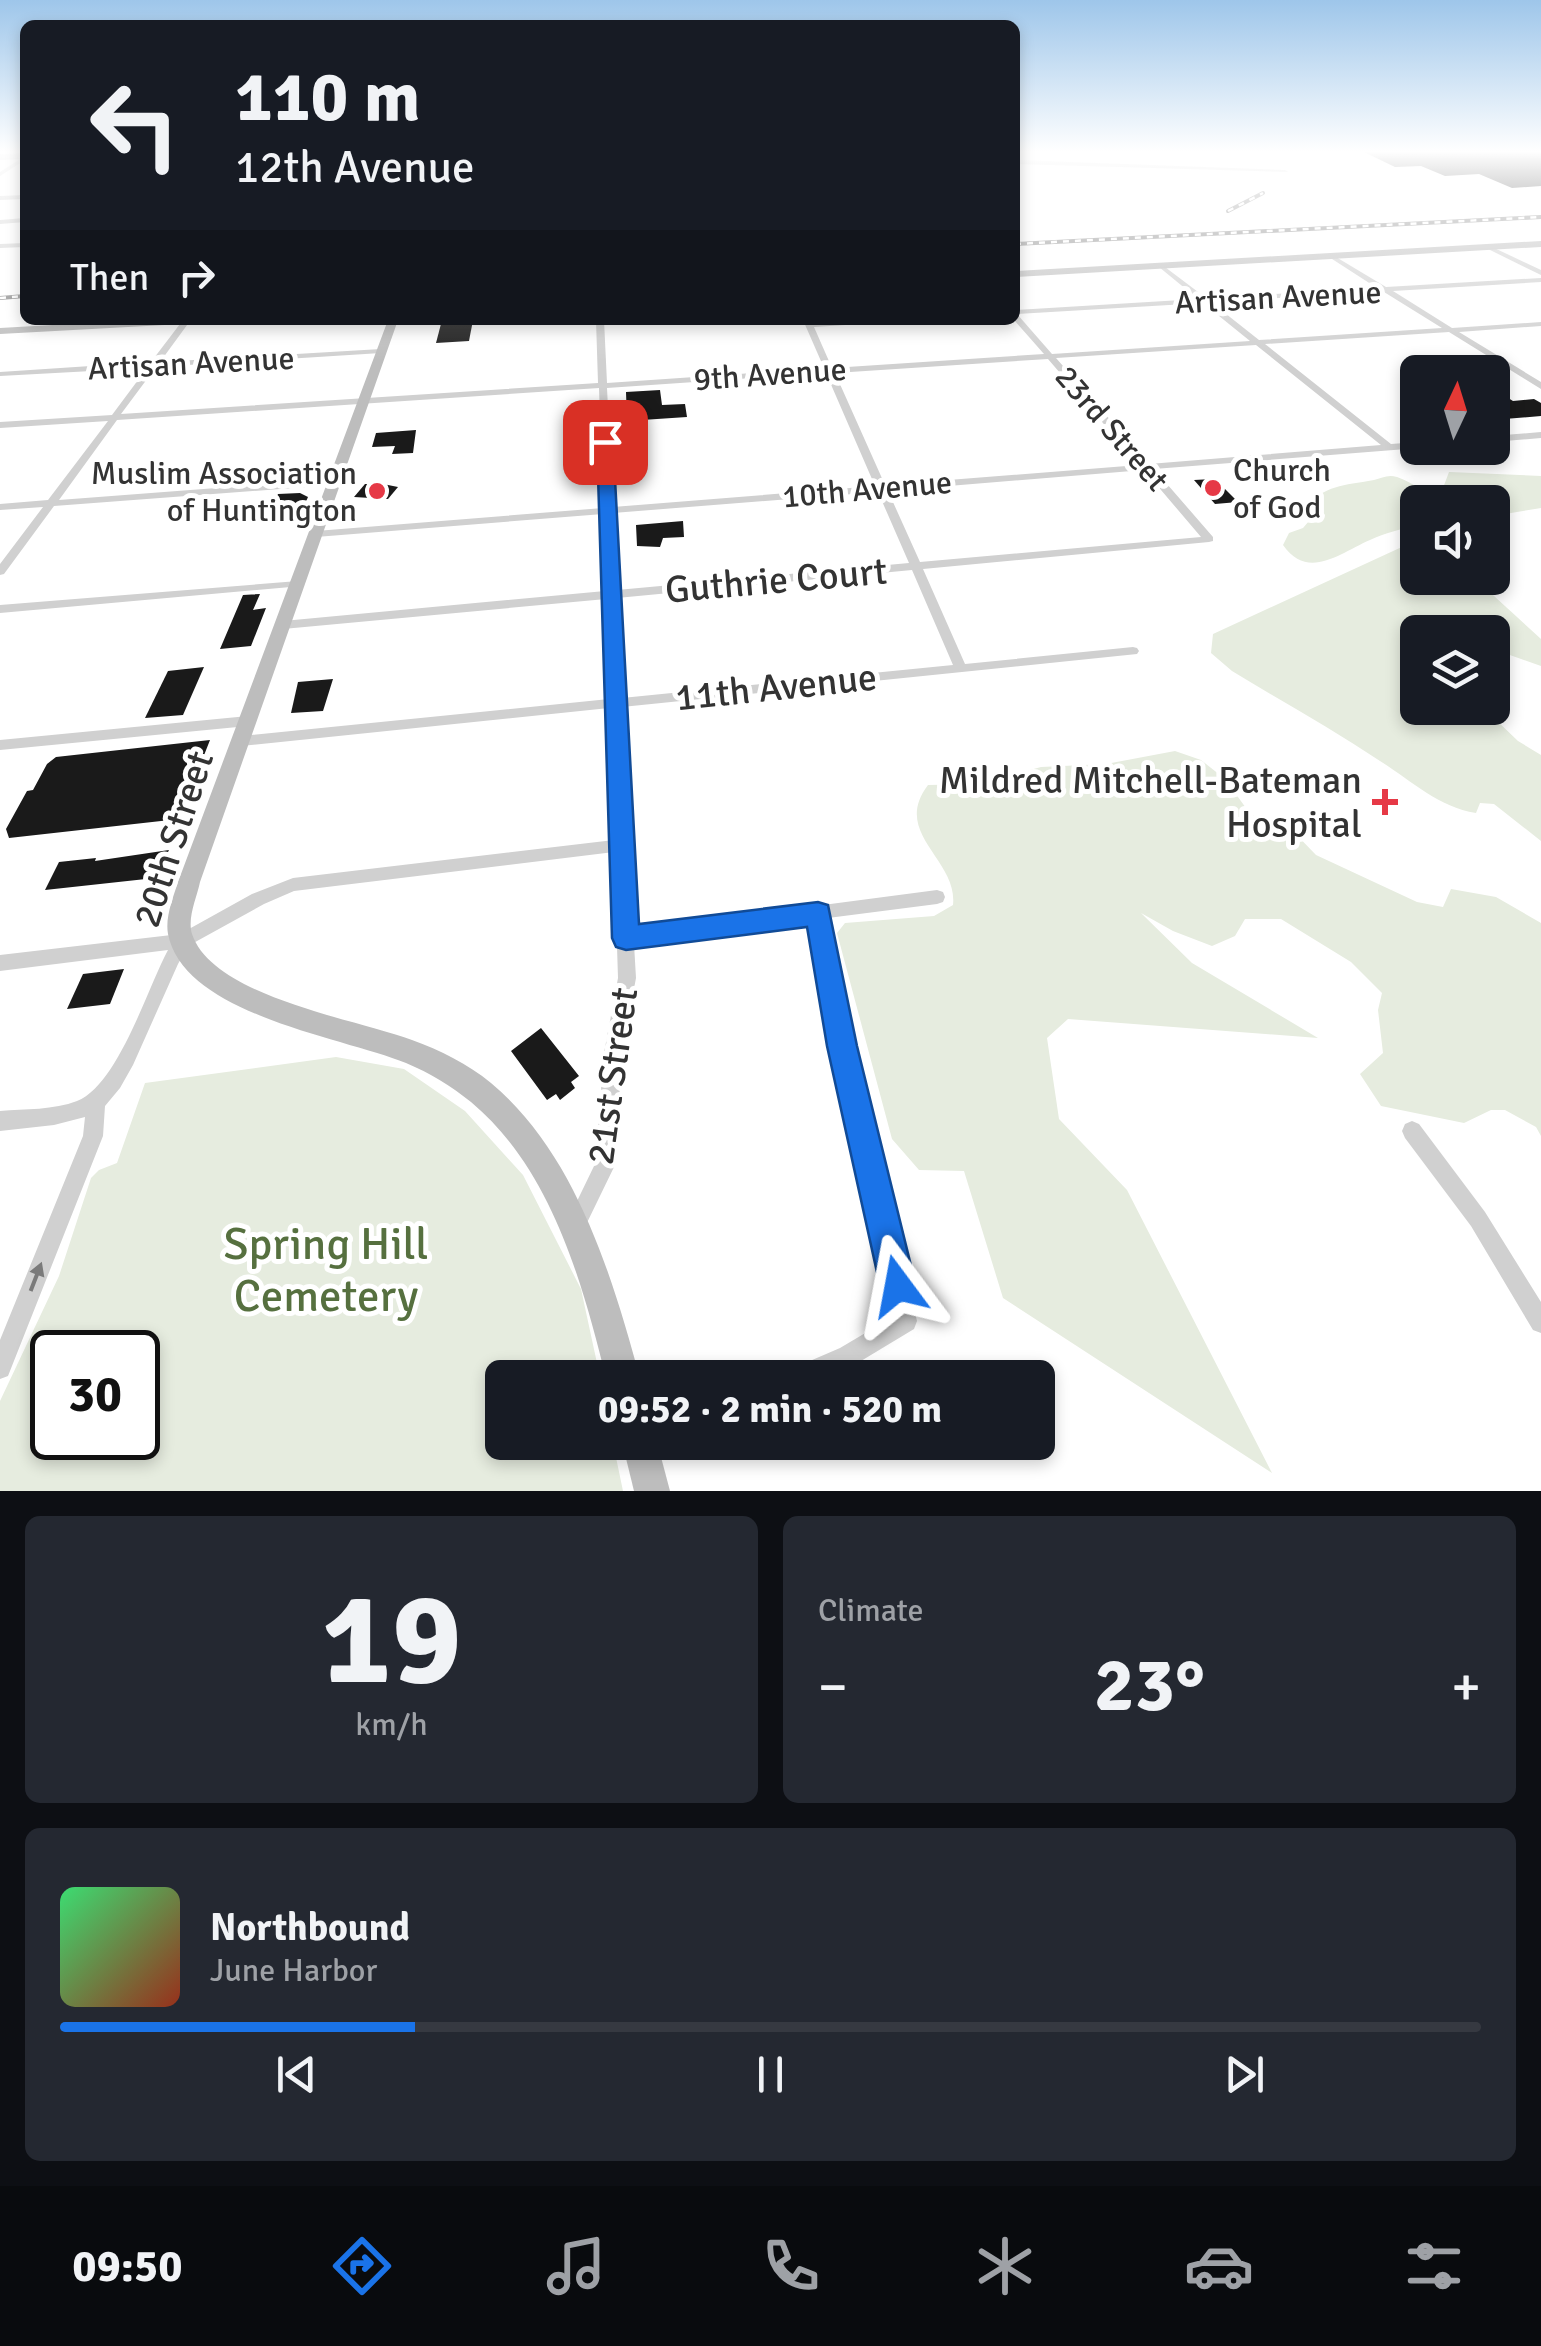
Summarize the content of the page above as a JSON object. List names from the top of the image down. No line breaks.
{"streets":{"main road":["20th Street"],"street":["Artisan Avenue","9th Avenue","23rd Street","10th Avenue","Guthrie Court","11th Avenue","21st Street"]},"crossings":[["Artisan Avenue","20th Street"],["9th Avenue","23rd Street"],["9th Avenue","20th Street"],["9th Avenue","21st Street"],["23rd Street","10th Avenue"],["23rd Street","Guthrie Court"],["10th Avenue","20th Street"],["10th Avenue","21st Street"],["Guthrie Court","20th Street"],["Guthrie Court","21st Street"],["11th Avenue","20th Street"],["11th Avenue","21st Street"]],"parks":["Spring Hill Cemetery"],"places":{"other":["Church of God","Muslim Association of Huntington"],"health":["Mildred Mitchell-Bateman Hospital"]},"north":"top","page":{"turn":["110 m","12th Avenue"],"then":"Then","limit":"30","trip":"09:52 · 2 min · 520 m","tile":[["19","km/h"],"Climate"],"heat":["−","23°","+"],"song":["Northbound","June Harbor"],"tabs":"09:50"}}
